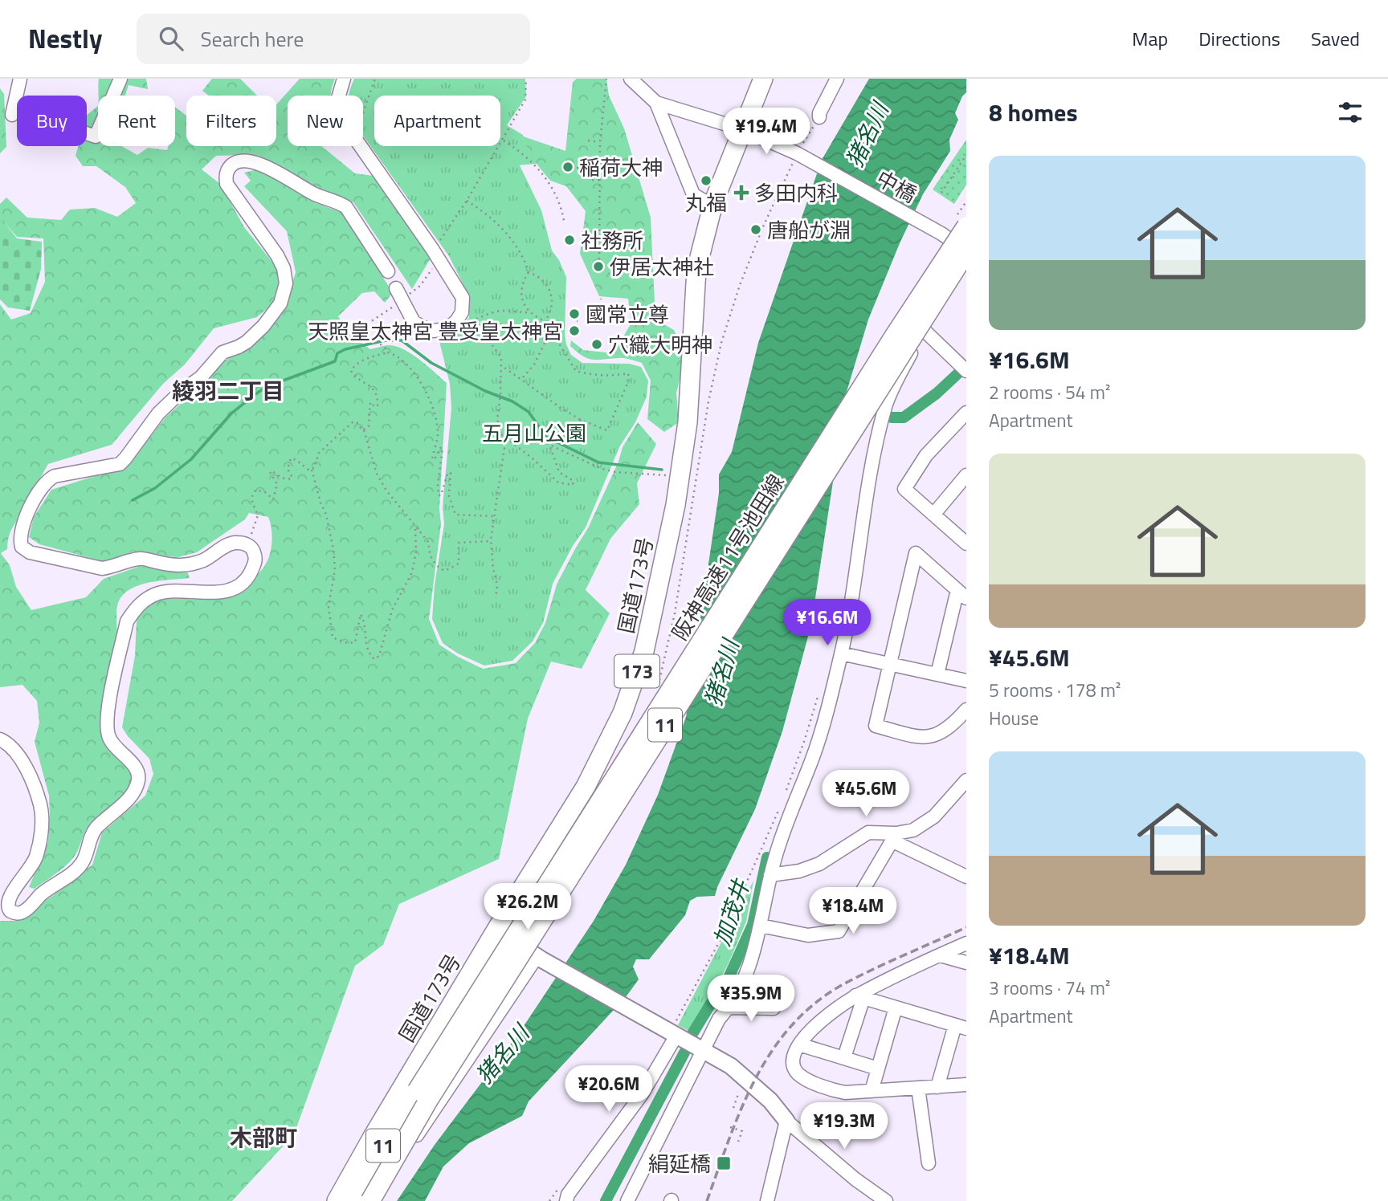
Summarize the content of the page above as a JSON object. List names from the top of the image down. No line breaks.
{"streets":{"highway":["阪神高速11号池田線","国道173号","173","11"],"street":["中橋"]},"crossings":[["中橋","阪神高速11号池田線"],["中橋","国道173号"]],"districts":["綾羽二丁目","木部町"],"water":["猪名川","加茂井"],"parks":["五月山公園"],"places":{"other":["稲荷大神","丸福","唐船が淵","社務所","伊居太神社","國常立尊","天照皇太神宮 豊受皇太神宮","穴織大明神"],"health":["多田内科"],"transit":["絹延橋"]},"page":{"header":"Nestly","search":"Search here","nav":["Map","Directions","Saved"],"heading":"8 homes","chip":["Buy","Rent","Filters","New","Apartment"],"price":["¥19.4M","¥16.6M","¥45.6M","¥26.2M","¥18.4M","¥35.9M","¥20.6M","¥19.3M"],"list":[{"name":"¥16.6M","note":"2 rooms · 54 m² · Apartment"},{"name":"¥45.6M","note":"5 rooms · 178 m² · House"},{"name":"¥18.4M","note":"3 rooms · 74 m² · Apartment"}]}}
